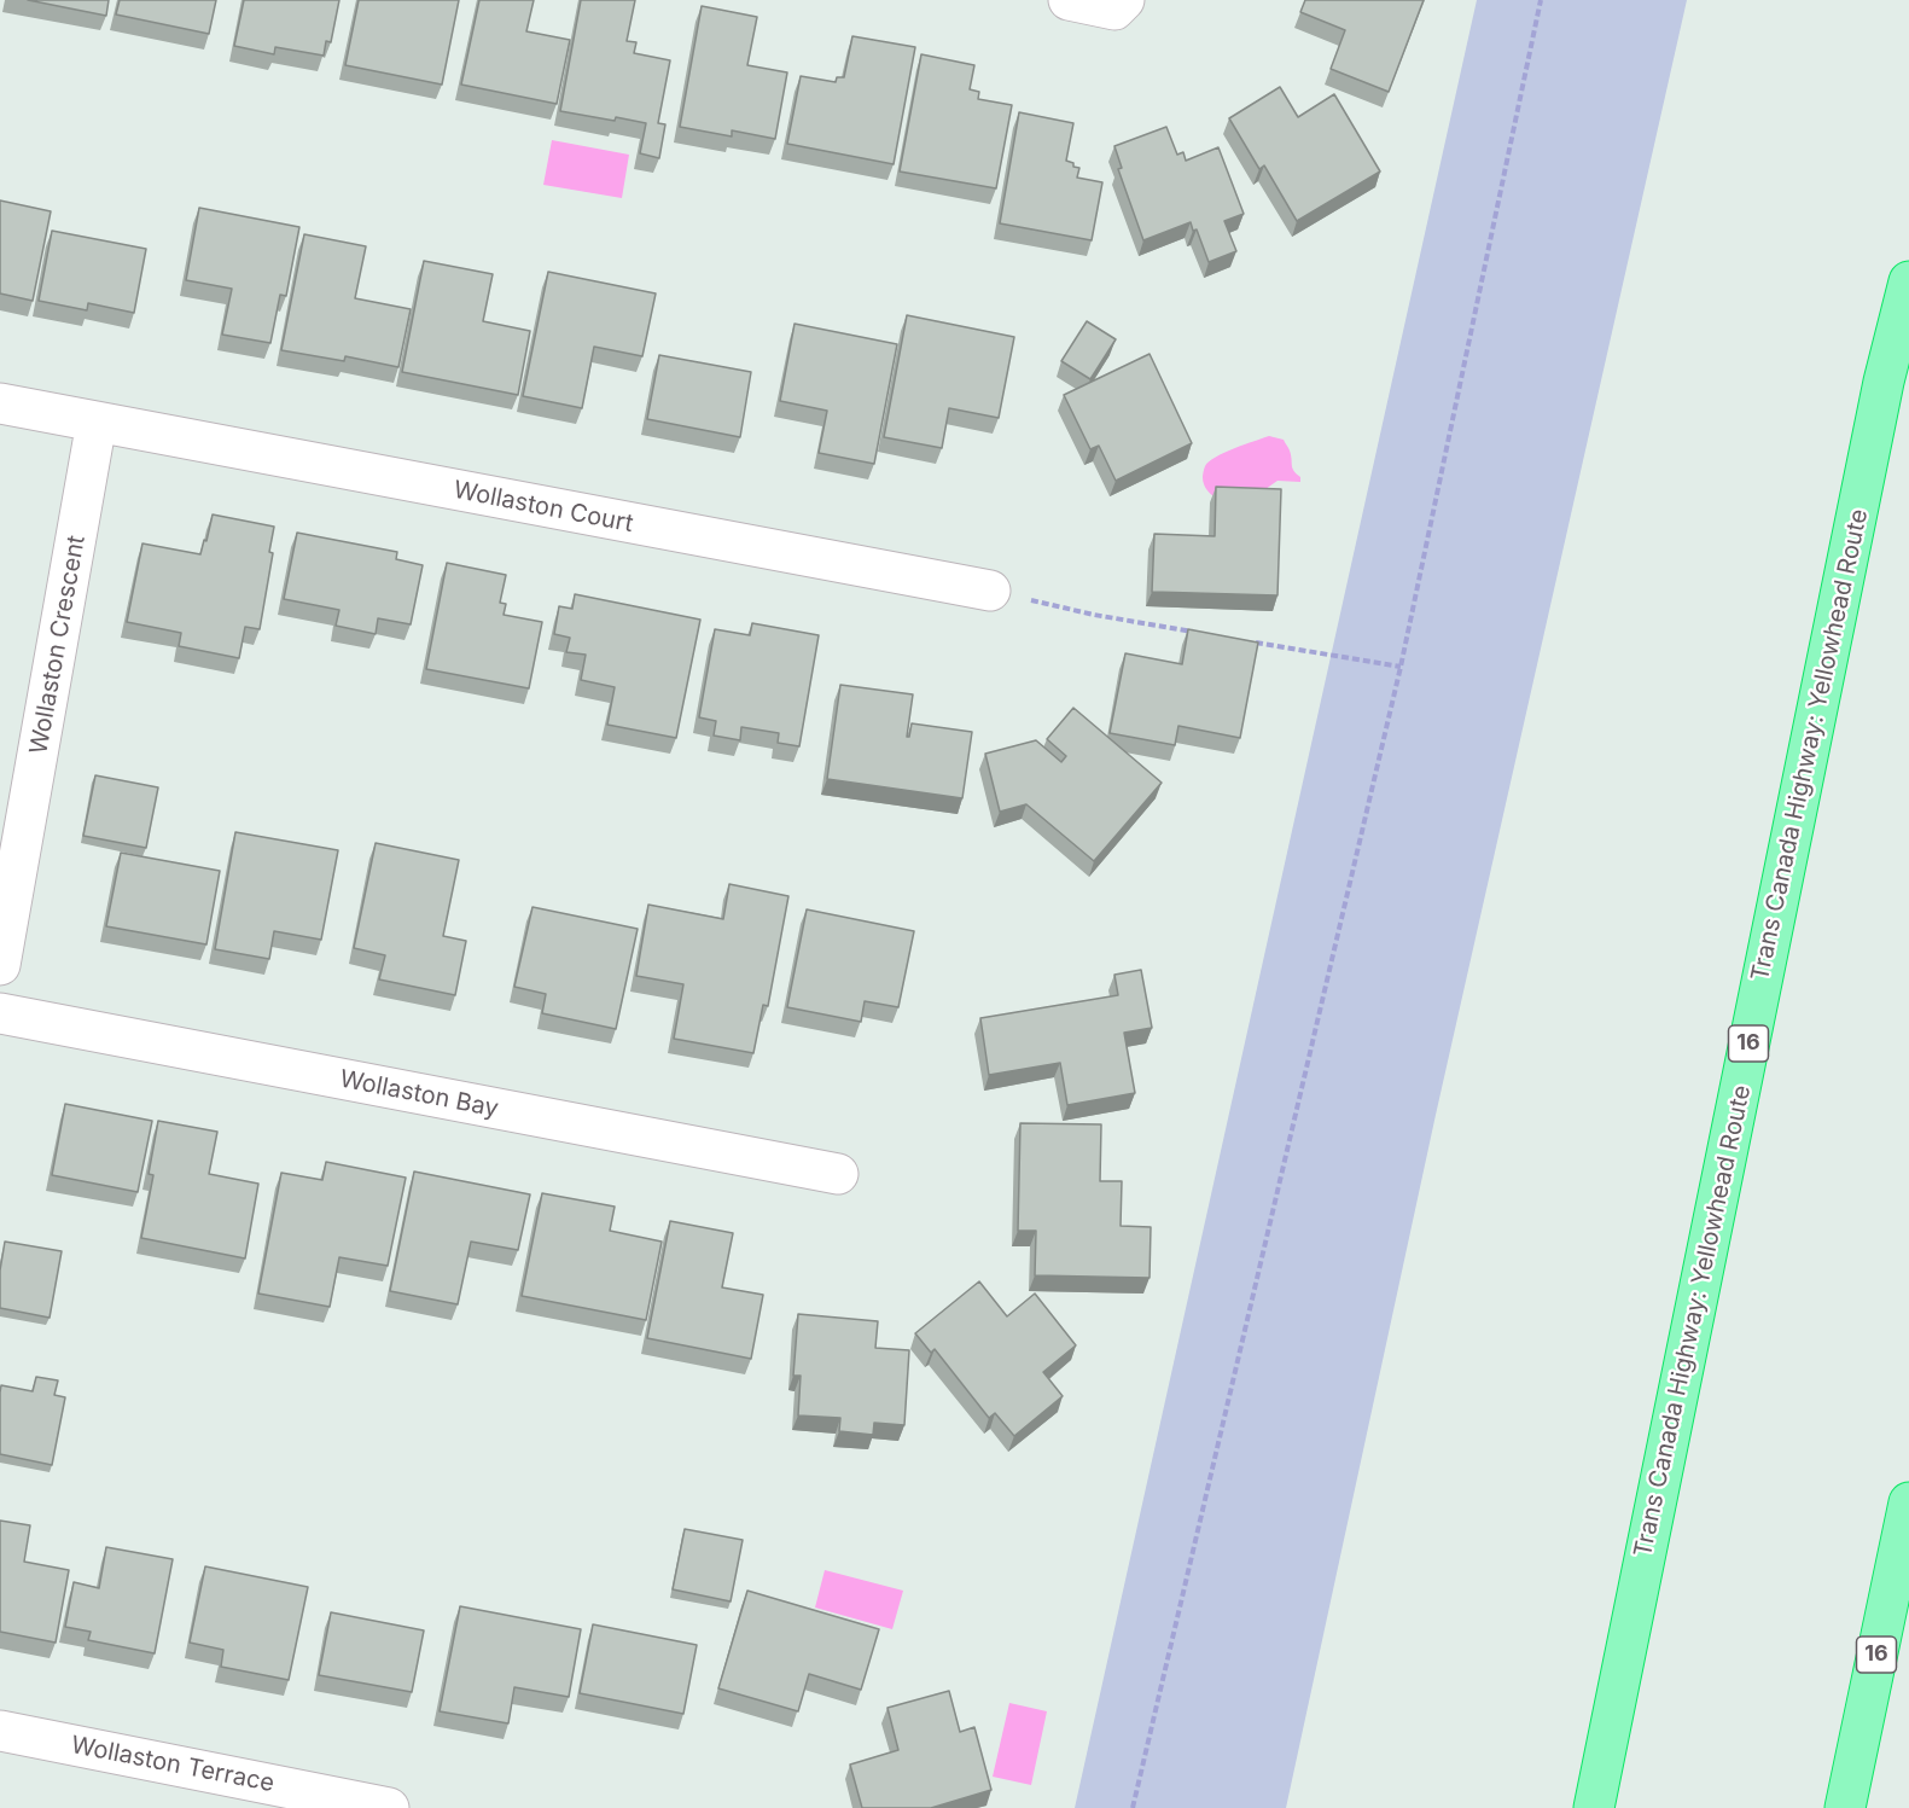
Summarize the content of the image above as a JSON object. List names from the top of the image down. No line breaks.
{"streets":{"highway":["Trans Canada Highway: Yellowhead Route","16"],"street":["Wollaston Court","Wollaston Crescent","Wollaston Bay","Wollaston Terrace"]},"crossings":[["Wollaston Court","Wollaston Crescent"]]}
